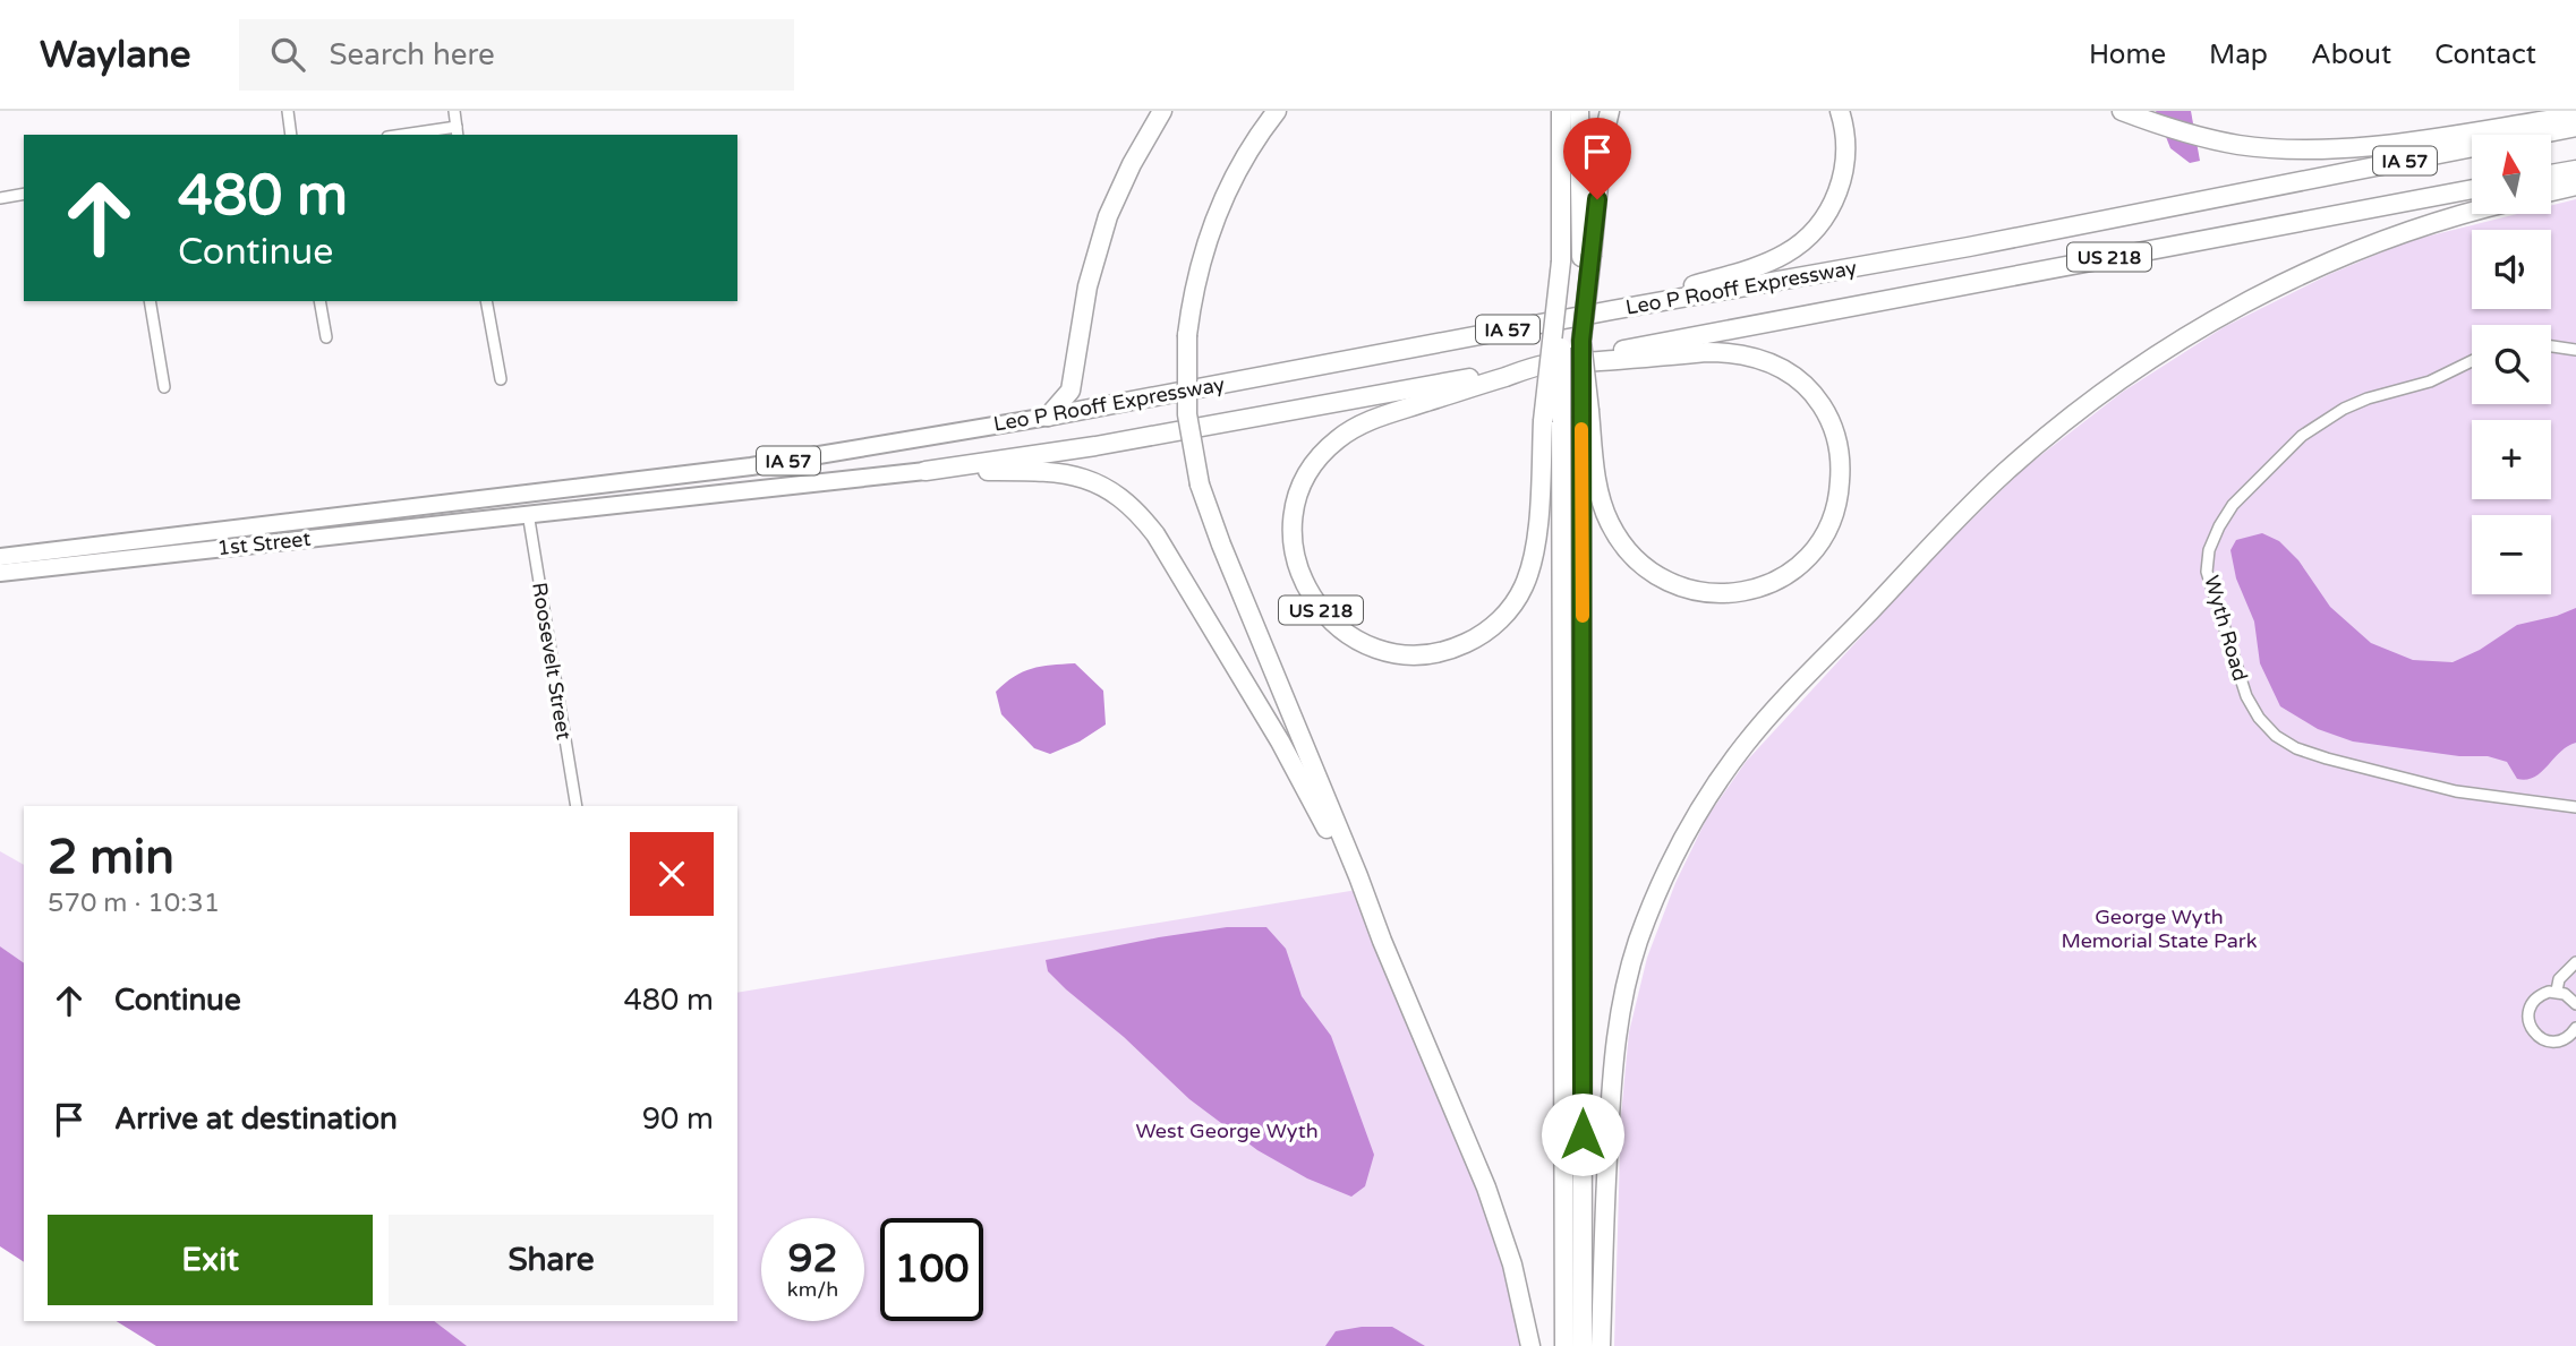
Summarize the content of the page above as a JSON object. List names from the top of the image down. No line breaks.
{"streets":{"highway":["IA 57","US 218","Leo P Rooff Expressway"],"main road":["1st Street"],"street":["Wyth Road","Roosevelt Street"]},"crossings":[["US 218","Leo P Rooff Expressway"],["Leo P Rooff Expressway","1st Street"],["Leo P Rooff Expressway","Roosevelt Street"],["1st Street","Roosevelt Street"]],"parks":["George Wyth Memorial State Park","West George Wyth"],"north":"top","page":{"header":"Waylane","search":"Search here","nav":["Home","Map","About","Contact"],"map_buttons":["+","−"],"turn":["480 m","Continue"],"heading":["2 min","570 m · 10:31"],"list":[{"name":"Continue","value":"480 m"},{"name":"Arrive at destination","value":"90 m"}],"buttons":["Exit","Share"],"speed":"92 km/h","limit":"100"}}
